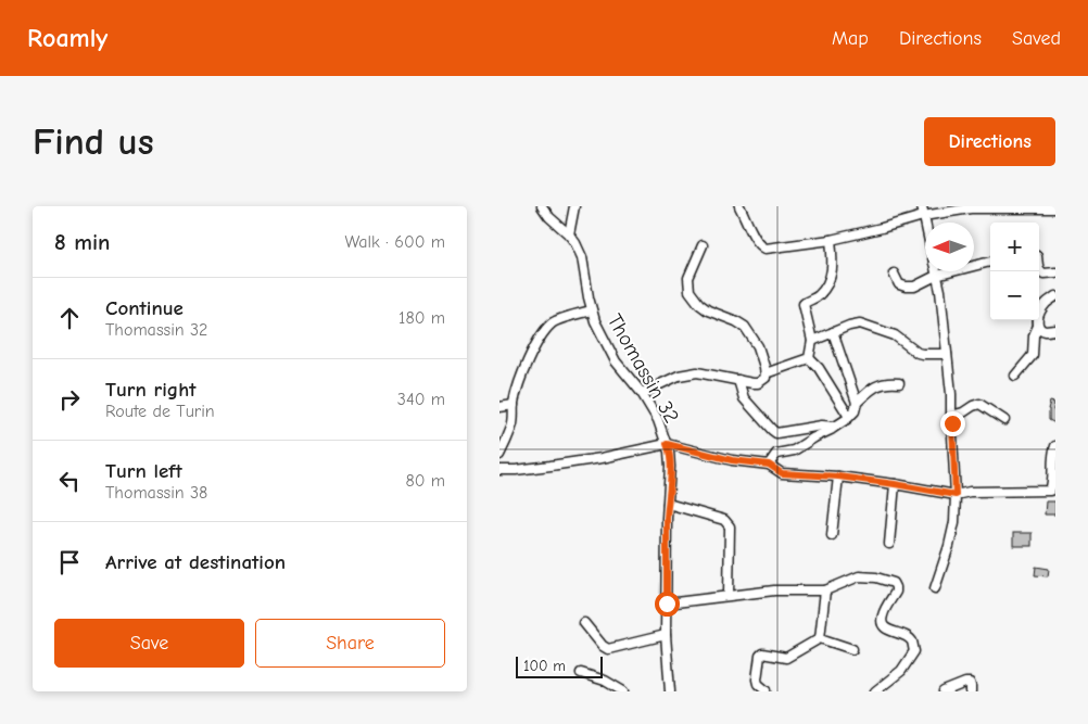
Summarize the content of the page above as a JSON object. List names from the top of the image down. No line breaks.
{"streets":{"street":["Thomassin 32"]},"scale_bar":"100 m","north":"left","page":{"header":"Roamly","nav":["Map","Directions","Saved"],"buttons":["Directions",["Save","Share"]],"title":"Find us","heading":["8 min","Walk · 600 m"],"map_buttons":["+","−"],"list":[["Continue","Thomassin 32","180 m"],["Turn right","Route de Turin","340 m"],["Turn left","Thomassin 38","80 m"],"Arrive at destination"],"scale":"100 m"}}
